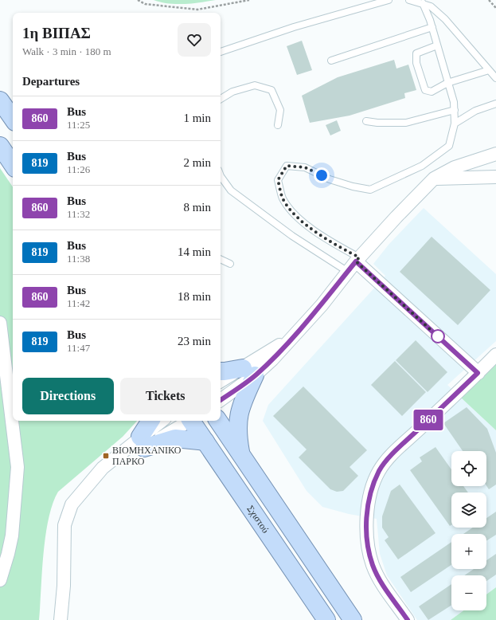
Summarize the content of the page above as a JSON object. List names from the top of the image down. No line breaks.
{"streets":{"main road":["Σχιστού"]},"places":{"transit":["ΒΙΟΜΗΧΑΝΙΚΟ ΠΑΡΚΟ"]},"lines":["bus line 860"],"page":{"on_map":"860","heading":[["1η ΒΙΠΑΣ","Walk · 3 min · 180 m"],"Departures"],"list":[{"mark":"860","name":"Bus","note":"11:25","value":"1 min"},{"mark":"819","name":"Bus","note":"11:26","value":"2 min"},{"mark":"860","name":"Bus","note":"11:32","value":"8 min"},{"mark":"819","name":"Bus","note":"11:38","value":"14 min"},{"mark":"860","name":"Bus","note":"11:42","value":"18 min"},{"mark":"819","name":"Bus","note":"11:47","value":"23 min"}],"buttons":["Directions","Tickets"],"map_buttons":["+","−"]}}
